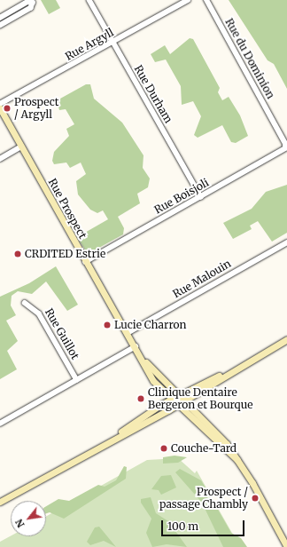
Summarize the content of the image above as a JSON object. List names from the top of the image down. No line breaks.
{"streets":{"street":["Rue Argyll","Rue du Dominion","Rue Durham","Rue Boisjoli","Rue Prospect","Rue Malouin","Rue Guillot"]},"crossings":[["Rue Argyll","Rue Durham"],["Rue du Dominion","Rue Boisjoli"],["Rue Durham","Rue Boisjoli"],["Rue Boisjoli","Rue Prospect"],["Rue Prospect","Rue Malouin"]],"places":["Prospect / Argyll","CRDITED Estrie","Lucie Charron","Clinique Dentaire Bergeron et Bourque","Couche-Tard","Prospect / passage Chambly"],"scale_bar":"100 m","north":"bottom left"}
